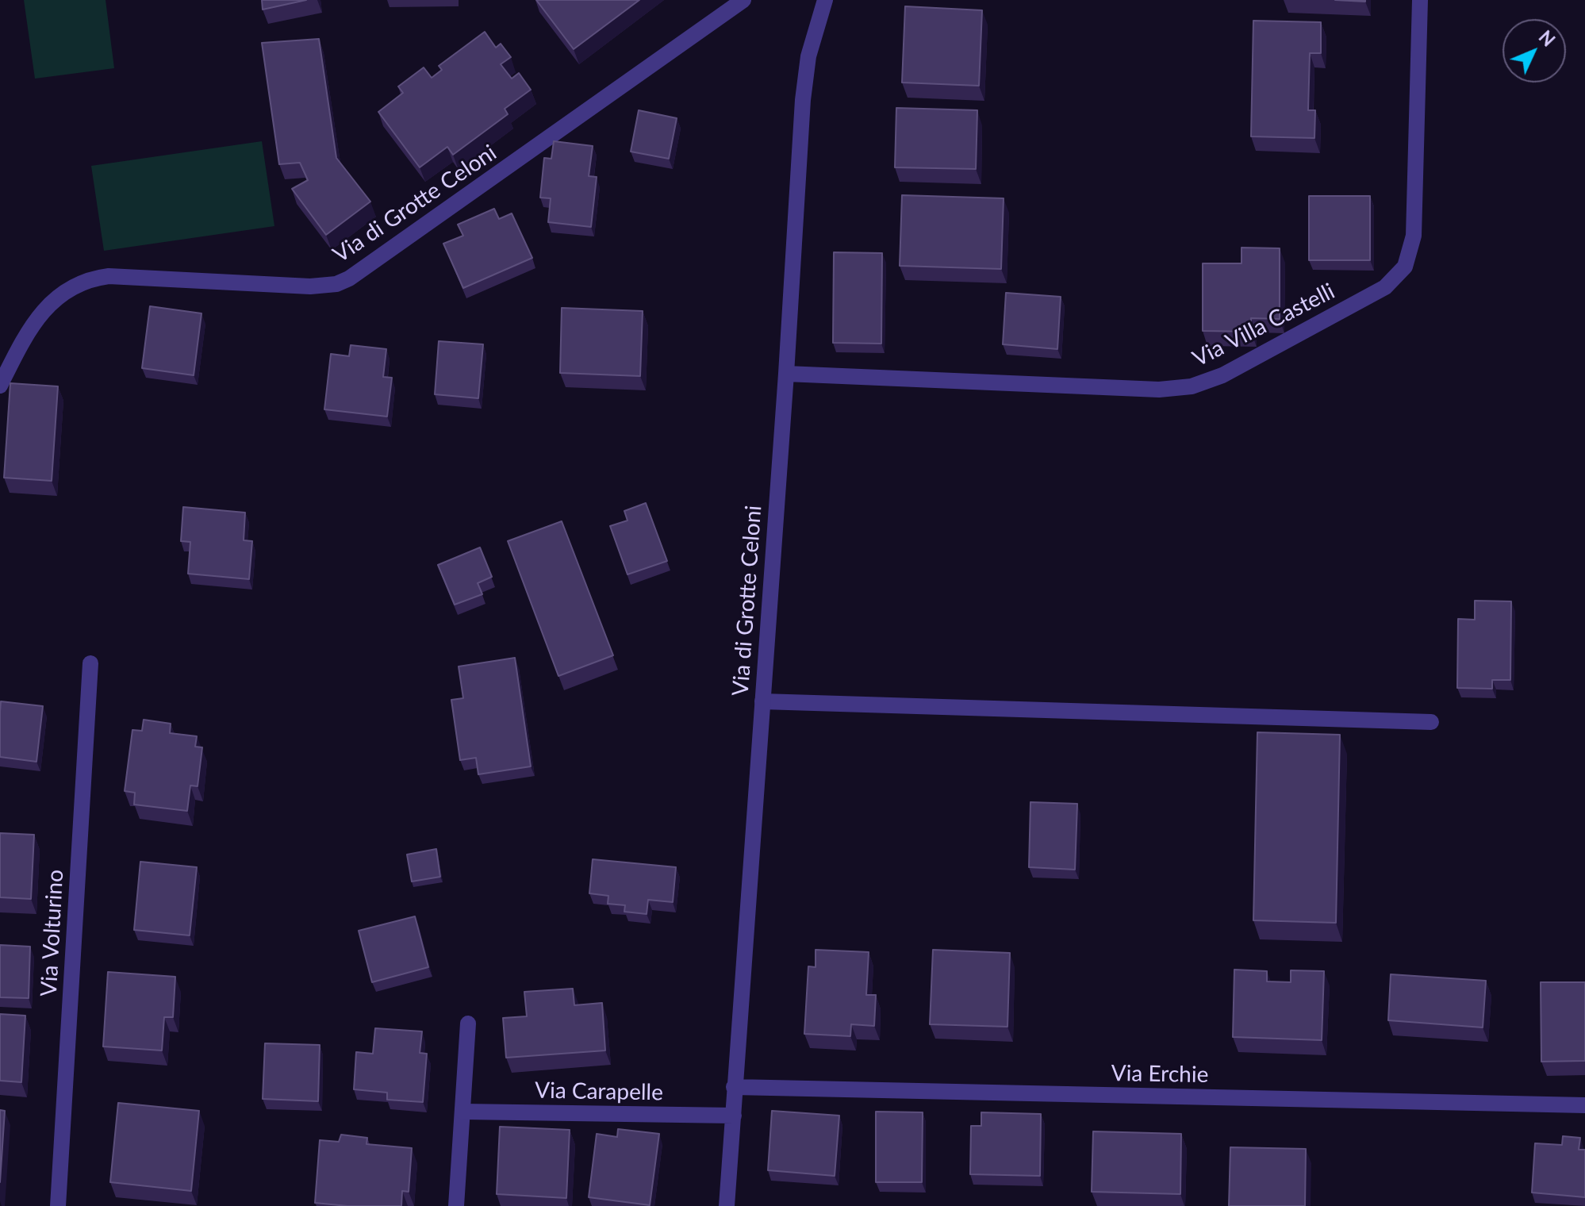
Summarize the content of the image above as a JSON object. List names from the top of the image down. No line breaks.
{"streets":{"street":["Via di Grotte Celoni","Via Villa Castelli","Via Volturino","Via Erchie","Via Carapelle"]},"crossings":[["Via di Grotte Celoni","Via Villa Castelli"],["Via di Grotte Celoni","Via Erchie"],["Via di Grotte Celoni","Via Carapelle"]],"north":"top right"}
